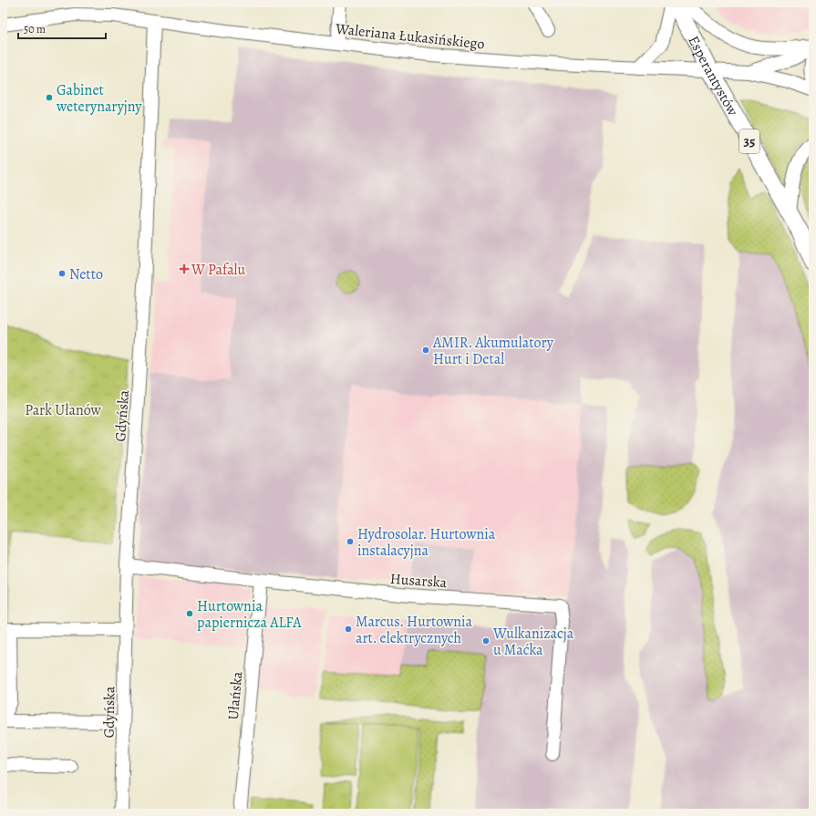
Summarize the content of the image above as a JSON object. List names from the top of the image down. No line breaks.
{"streets":{"main road":["Esperantystów","35"],"street":["Waleriana Łukasińskiego","Gdyńska","Husarska","Ułańska"]},"crossings":[["Waleriana Łukasińskiego","Esperantystów"],["Waleriana Łukasińskiego","Gdyńska"],["Gdyńska","Husarska"],["Husarska","Ułańska"]],"parks":["Park Ułanów"],"places":{"other":["Gabinet weterynaryjny","Netto","AMIR. Akumulatory Hurt i Detal","Hydrosolar. Hurtownia instalacyjna","Hurtownia papiernicza ALFA","Marcus. Hurtownia art. elektrycznych","Wulkanizacja u Maćka"],"health":["W Pafalu"]},"scale_bar":"50 m"}
